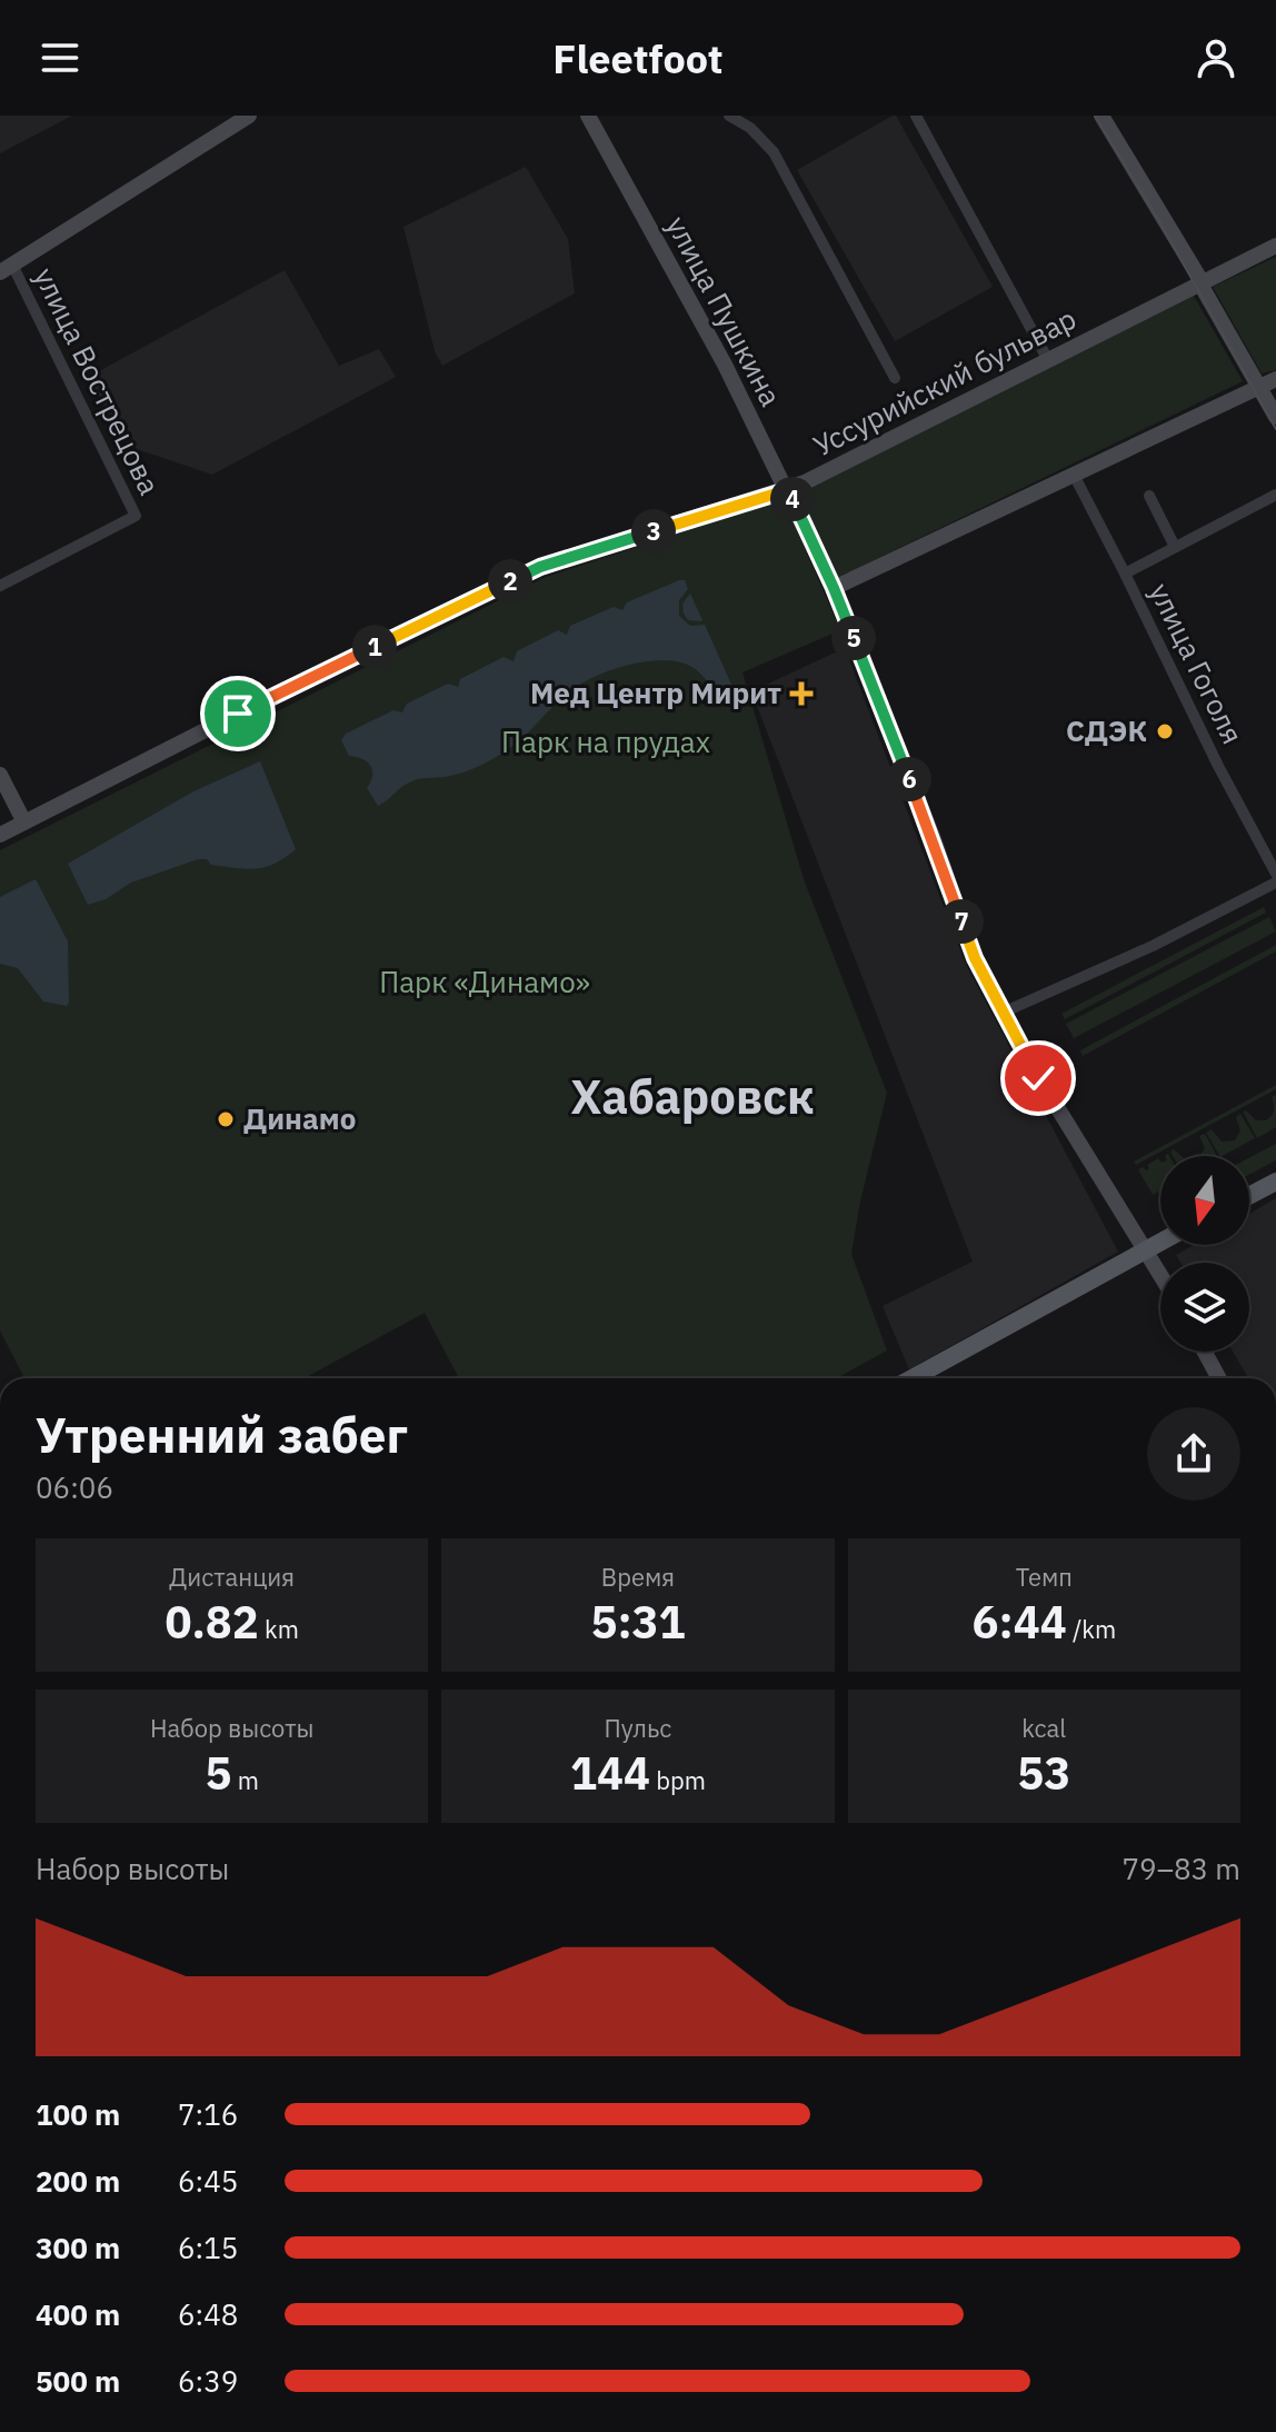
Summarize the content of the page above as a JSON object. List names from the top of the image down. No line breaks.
{"streets":{"street":["улица Пушкина","улица Вострецова","Уссурийский бульвар","улица Гоголя"]},"crossings":[["улица Пушкина","Уссурийский бульвар"]],"districts":["Хабаровск"],"parks":["Парк на прудах","Парк «Динамо»"],"places":{"health":["Мед Центр Мирит"],"other":["СДЭК","Динамо"]},"north":"bottom","page":{"header":"Fleetfoot","pins":["4","3","2","5","1","6","7"],"heading":["Утренний забег","06:06"],"stats":[["Дистанция","0.82 km"],["Время","5:31"],["Темп","6:44 /km"],["Набор высоты","5 m"],["Пульс","144 bpm"],["kcal","53"]],"chart":["Набор высоты","79–83 m"],"list":[{"name":"100 m","note":"7:16"},{"name":"200 m","note":"6:45"},{"name":"300 m","note":"6:15"},{"name":"400 m","note":"6:48"},{"name":"500 m","note":"6:39"}]}}
